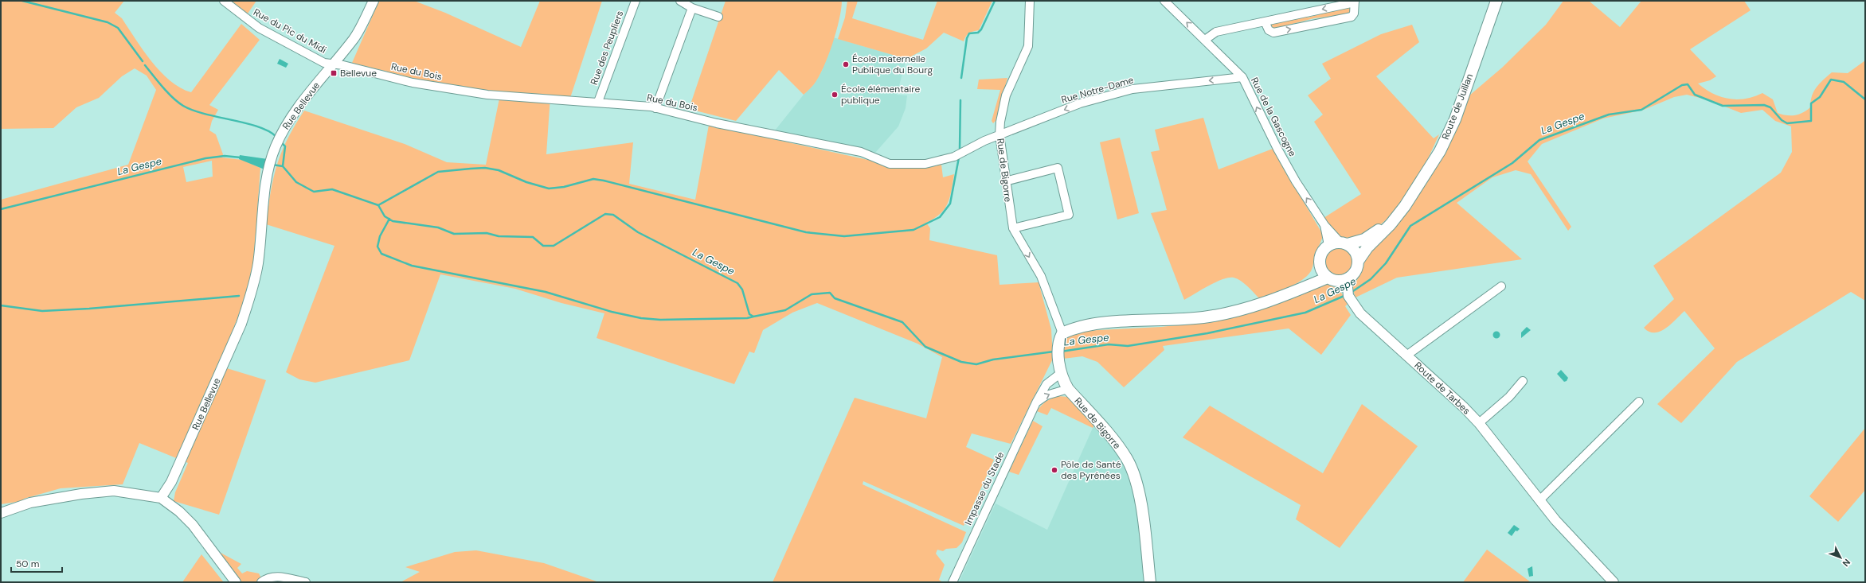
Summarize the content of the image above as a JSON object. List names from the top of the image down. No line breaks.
{"streets":{"main road":["Route de Juillan","Rue de Bigorre"],"street":["Rue du Pic du Midi","Rue des Peupliers","Rue du Bois","Rue Notre-Dame","Rue Bellevue","Rue de la Gascogne","Route de Tarbes","Impasse du Stade"]},"crossings":[["Rue du Pic du Midi","Rue du Bois"],["Rue du Pic du Midi","Rue Bellevue"],["Rue des Peupliers","Rue du Bois"],["Rue du Bois","Rue Notre-Dame"],["Rue du Bois","Rue Bellevue"],["Rue du Bois","Rue de Bigorre"],["Rue Notre-Dame","Rue de la Gascogne"],["Rue Notre-Dame","Rue de Bigorre"],["Route de Juillan","Rue de la Gascogne"],["Route de Juillan","Route de Tarbes"],["Rue de la Gascogne","Route de Tarbes"],["Rue de Bigorre","Impasse du Stade"]],"one_way":["Rue Notre-Dame","Rue de la Gascogne"],"water":["La Gespe"],"places":{"other":["École maternelle Publique du Bourg","École élémentaire publique","Pôle de Santé des Pyrénées"],"transit":["Bellevue"]},"scale_bar":"50 m","north":"bottom right"}
